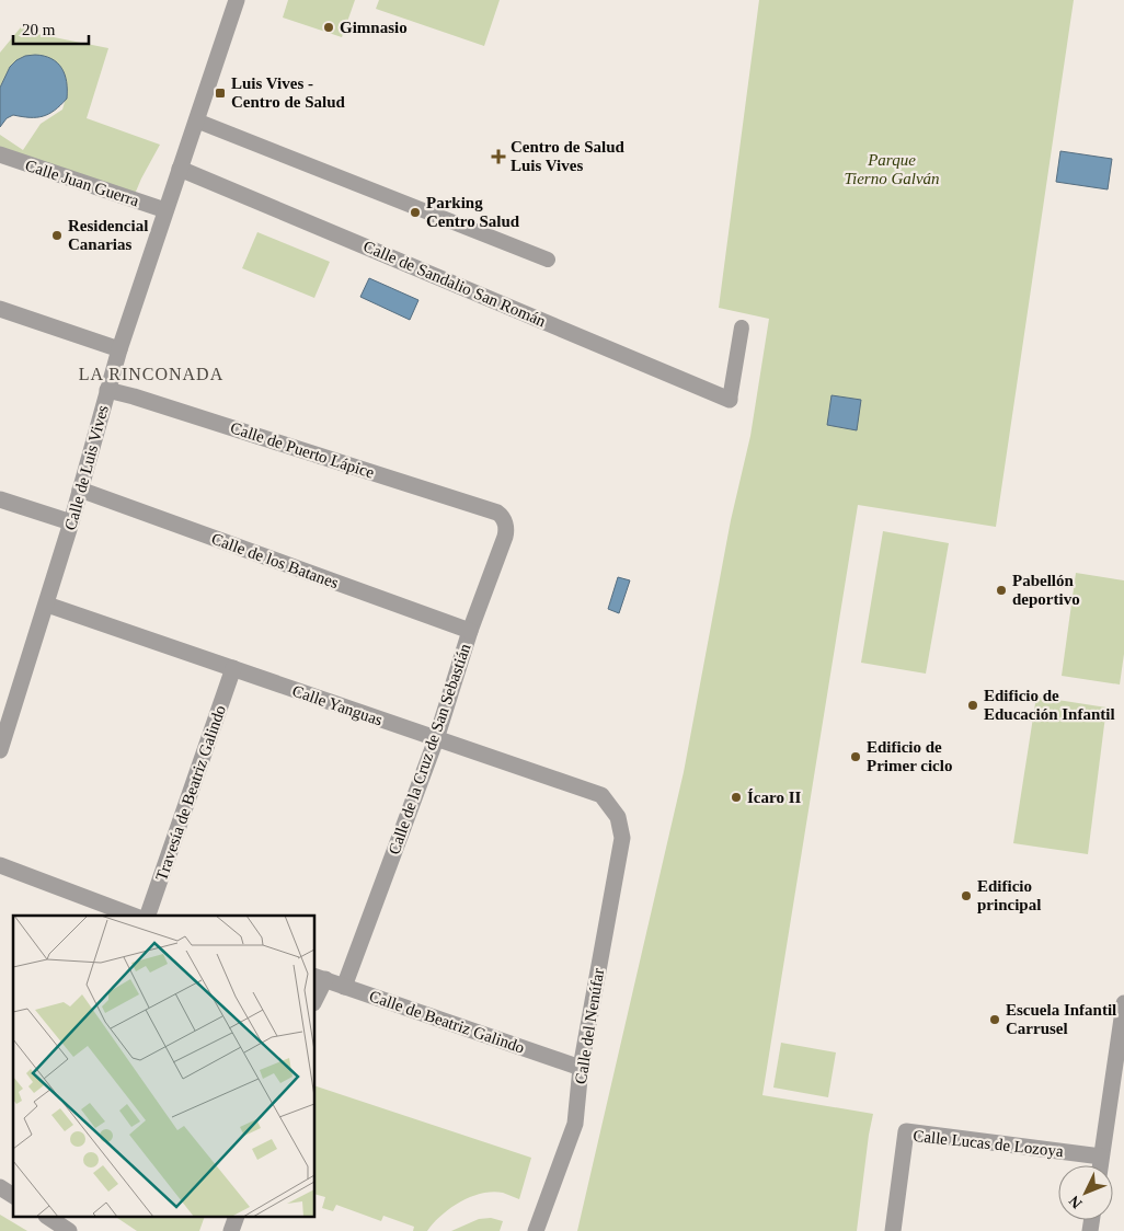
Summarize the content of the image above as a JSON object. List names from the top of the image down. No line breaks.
{"streets":{"street":["Calle Juan Guerra","Calle de Sandalio San Román","Calle de Puerto Lápice","Calle de Luis Vives","Calle de los Batanes","Calle Yanguas","Calle de la Cruz de San Sebastián","Travesía de Beatriz Galindo","Calle de Beatriz Galindo","Calle del Nenúfar","Calle Lucas de Lozoya"]},"crossings":[["Calle Juan Guerra","Calle de Luis Vives"],["Calle de Sandalio San Román","Calle de Luis Vives"],["Calle de Puerto Lápice","Calle de Luis Vives"],["Calle de Puerto Lápice","Calle de la Cruz de San Sebastián"],["Calle de Luis Vives","Calle de los Batanes"],["Calle de Luis Vives","Calle Yanguas"],["Calle de los Batanes","Calle de la Cruz de San Sebastián"],["Calle Yanguas","Calle de la Cruz de San Sebastián"],["Calle Yanguas","Travesía de Beatriz Galindo"],["Calle Yanguas","Calle del Nenúfar"],["Calle de la Cruz de San Sebastián","Calle de Beatriz Galindo"],["Calle de Beatriz Galindo","Calle del Nenúfar"]],"districts":["LA RINCONADA"],"parks":["Parque Tierno Galván"],"places":{"other":["Gimnasio","Parking Centro Salud","Residencial Canarias","Pabellón deportivo","Edificio de Educación Infantil","Edificio de Primer ciclo","Ícaro II","Edificio principal","Escuela Infantil Carrusel"],"transit":["Luis Vives - Centro de Salud"],"health":["Centro de Salud Luis Vives"]},"scale_bar":"20 m","north":"bottom left"}
